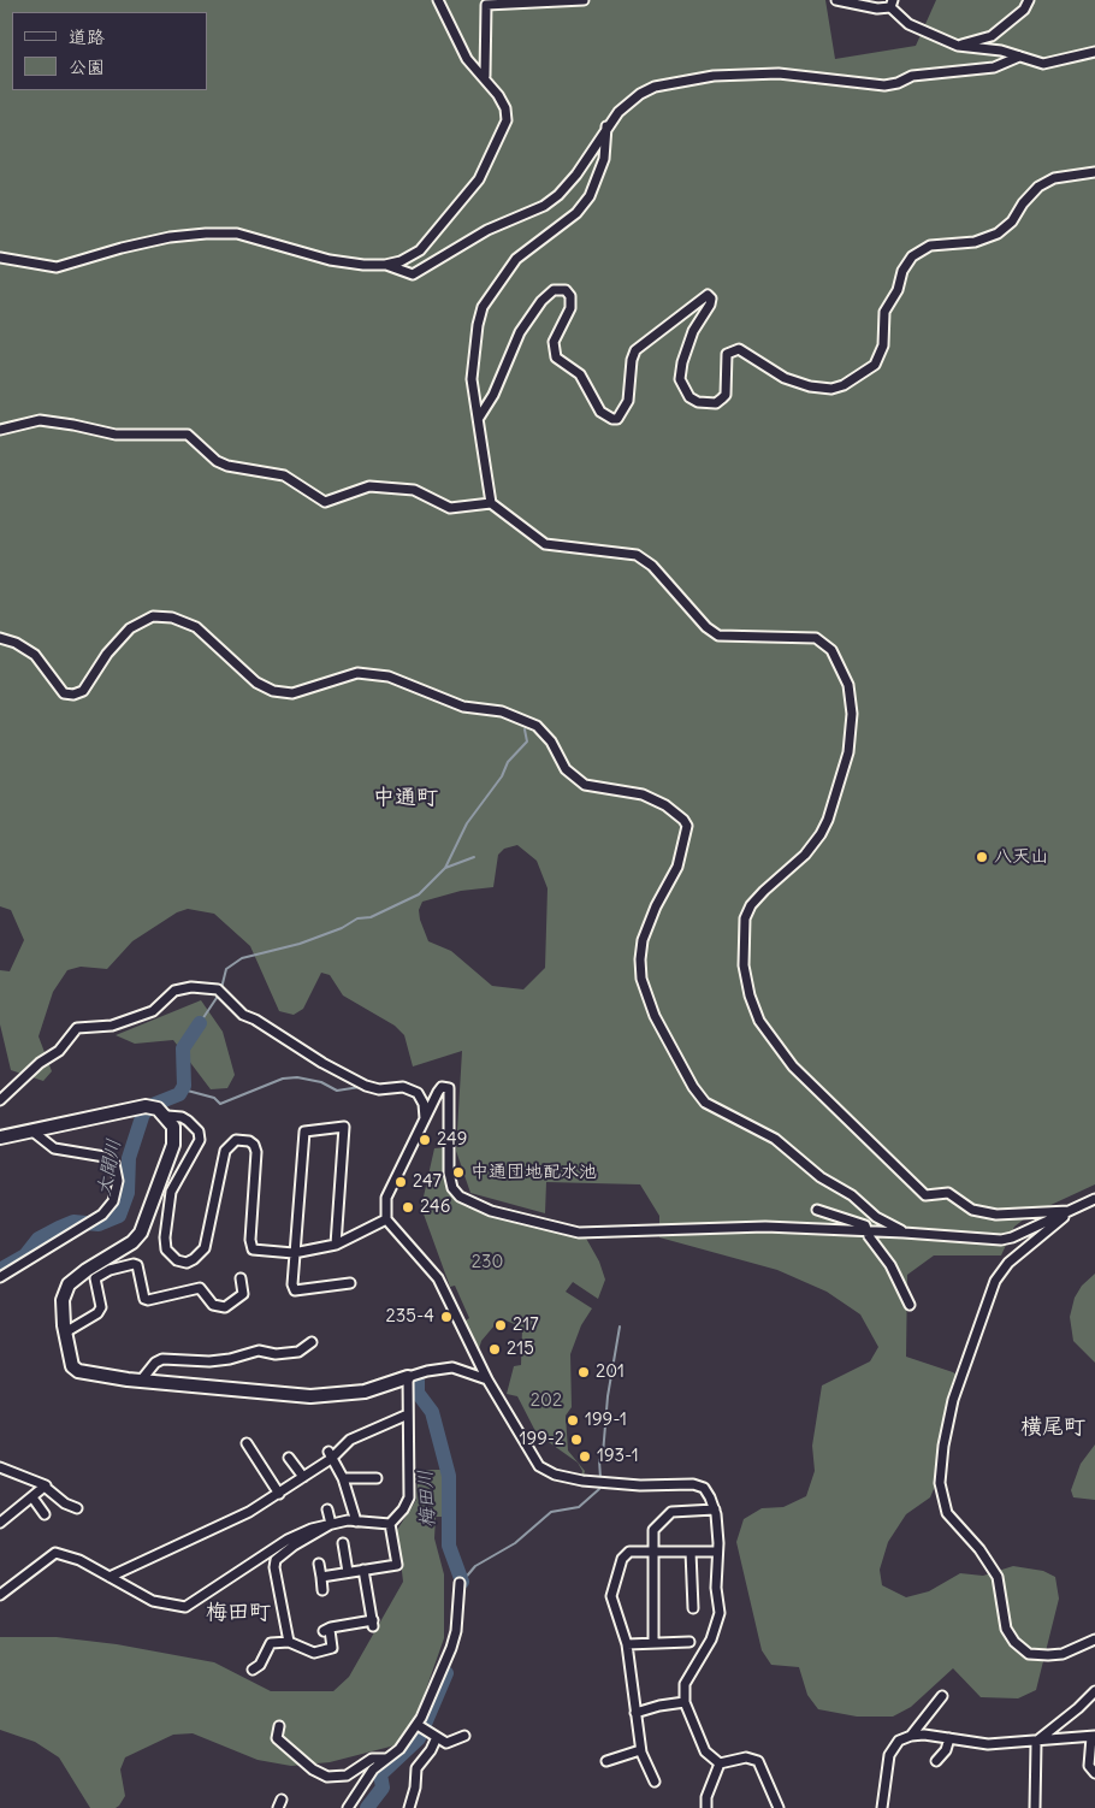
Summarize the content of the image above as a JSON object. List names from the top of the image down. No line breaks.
{"districts":["中通町","横尾町","梅田町"],"water":["大聞川","梅田川"],"parks":["230","202"],"places":["八天山","249","中通団地配水池","247","246","235-4","217","215","201","199-1","199-2","193-1"],"legend":["道路","公園"]}
